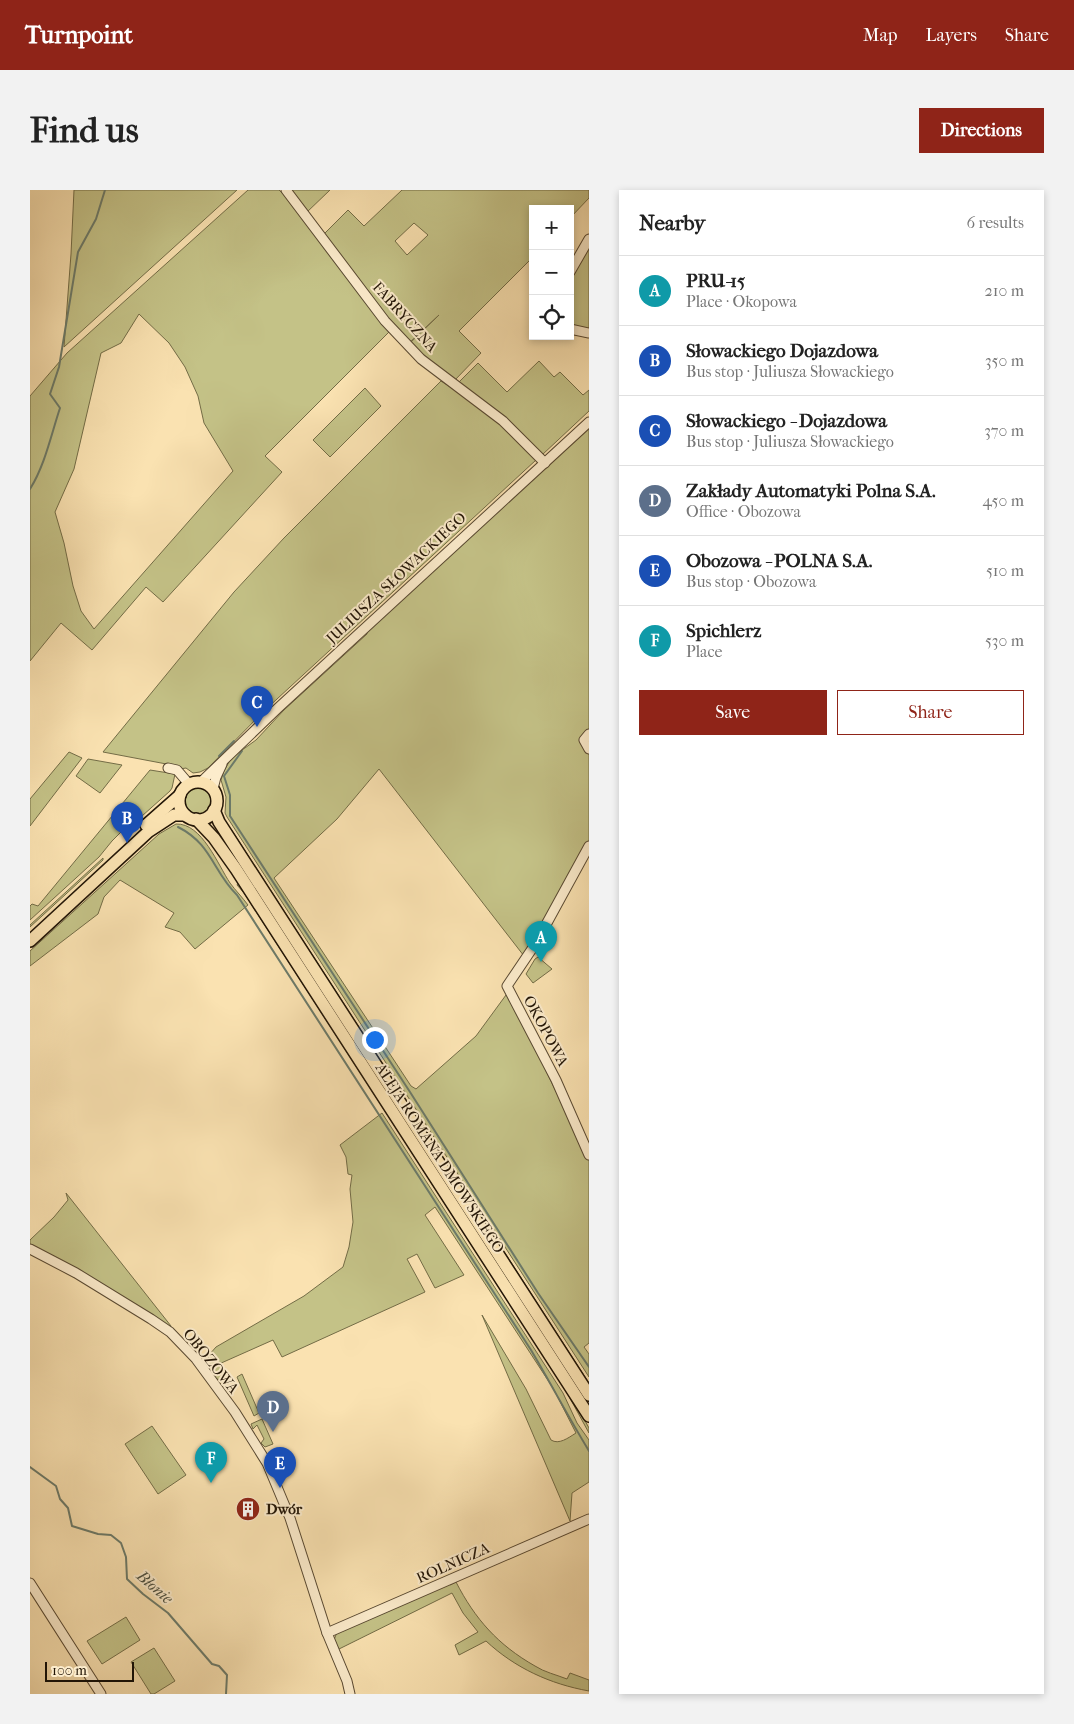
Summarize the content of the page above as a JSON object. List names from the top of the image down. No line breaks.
{"streets":{"main road":["ALEJA ROMANA DMOWSKIEGO"],"street":["FABRYCZNA","JULIUSZA SŁOWACKIEGO","OKOPOWA","OBOZOWA","ROLNICZA"]},"crossings":[["FABRYCZNA","JULIUSZA SŁOWACKIEGO"],["JULIUSZA SŁOWACKIEGO","ALEJA ROMANA DMOWSKIEGO"],["OBOZOWA","ROLNICZA"]],"water":["Błonie"],"places":{"building":["Dwór"]},"scale_bar":"100 m","page":{"header":"Turnpoint","nav":["Map","Layers","Share"],"buttons":["Directions",["Save","Share"]],"title":"Find us","heading":["Nearby","6 results"],"map_buttons":["+","−"],"list":[{"mark":"A","name":"PRU-15","note":"Place · Okopowa","value":"210 m"},{"mark":"B","name":"Słowackiego Dojazdowa","note":"Bus stop · Juliusza Słowackiego","value":"350 m"},{"mark":"C","name":"Słowackiego - Dojazdowa","note":"Bus stop · Juliusza Słowackiego","value":"370 m"},{"mark":"D","name":"Zakłady Automatyki Polna S.A.","note":"Office · Obozowa","value":"450 m"},{"mark":"E","name":"Obozowa - POLNA S.A.","note":"Bus stop · Obozowa","value":"510 m"},{"mark":"F","name":"Spichlerz","note":"Place","value":"530 m"}],"pins":["C","B","A","D","F","E"],"scale":"100 m"}}
